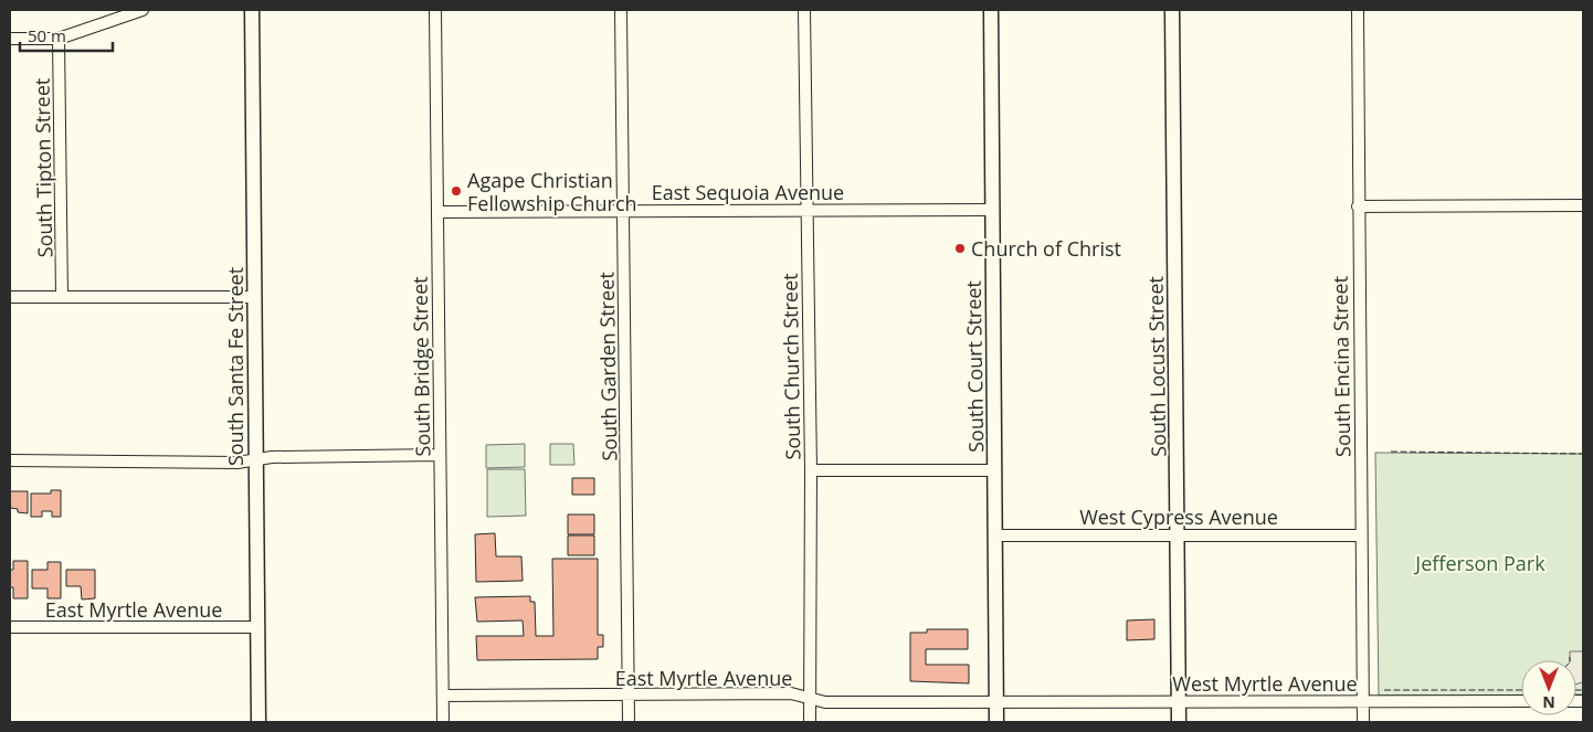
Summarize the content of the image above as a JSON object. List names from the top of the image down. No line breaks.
{"streets":{"street":["South Tipton Street","East Sequoia Avenue","South Santa Fe Street","South Bridge Street","South Garden Street","South Church Street","South Court Street","South Locust Street","South Encina Street","West Cypress Avenue","East Myrtle Avenue","West Myrtle Avenue"]},"crossings":[["East Sequoia Avenue","South Bridge Street"],["East Sequoia Avenue","South Garden Street"],["East Sequoia Avenue","South Church Street"],["East Sequoia Avenue","South Court Street"],["South Santa Fe Street","East Myrtle Avenue"],["South Bridge Street","East Myrtle Avenue"],["South Garden Street","East Myrtle Avenue"],["South Church Street","East Myrtle Avenue"],["South Court Street","West Cypress Avenue"],["South Court Street","East Myrtle Avenue"],["South Court Street","West Myrtle Avenue"],["South Locust Street","West Cypress Avenue"],["South Locust Street","West Myrtle Avenue"],["South Encina Street","West Cypress Avenue"],["South Encina Street","West Myrtle Avenue"],["East Myrtle Avenue","West Myrtle Avenue"]],"parks":["Jefferson Park"],"places":["Agape Christian Fellowship Church","Church of Christ"],"scale_bar":"50 m","north":"bottom"}
